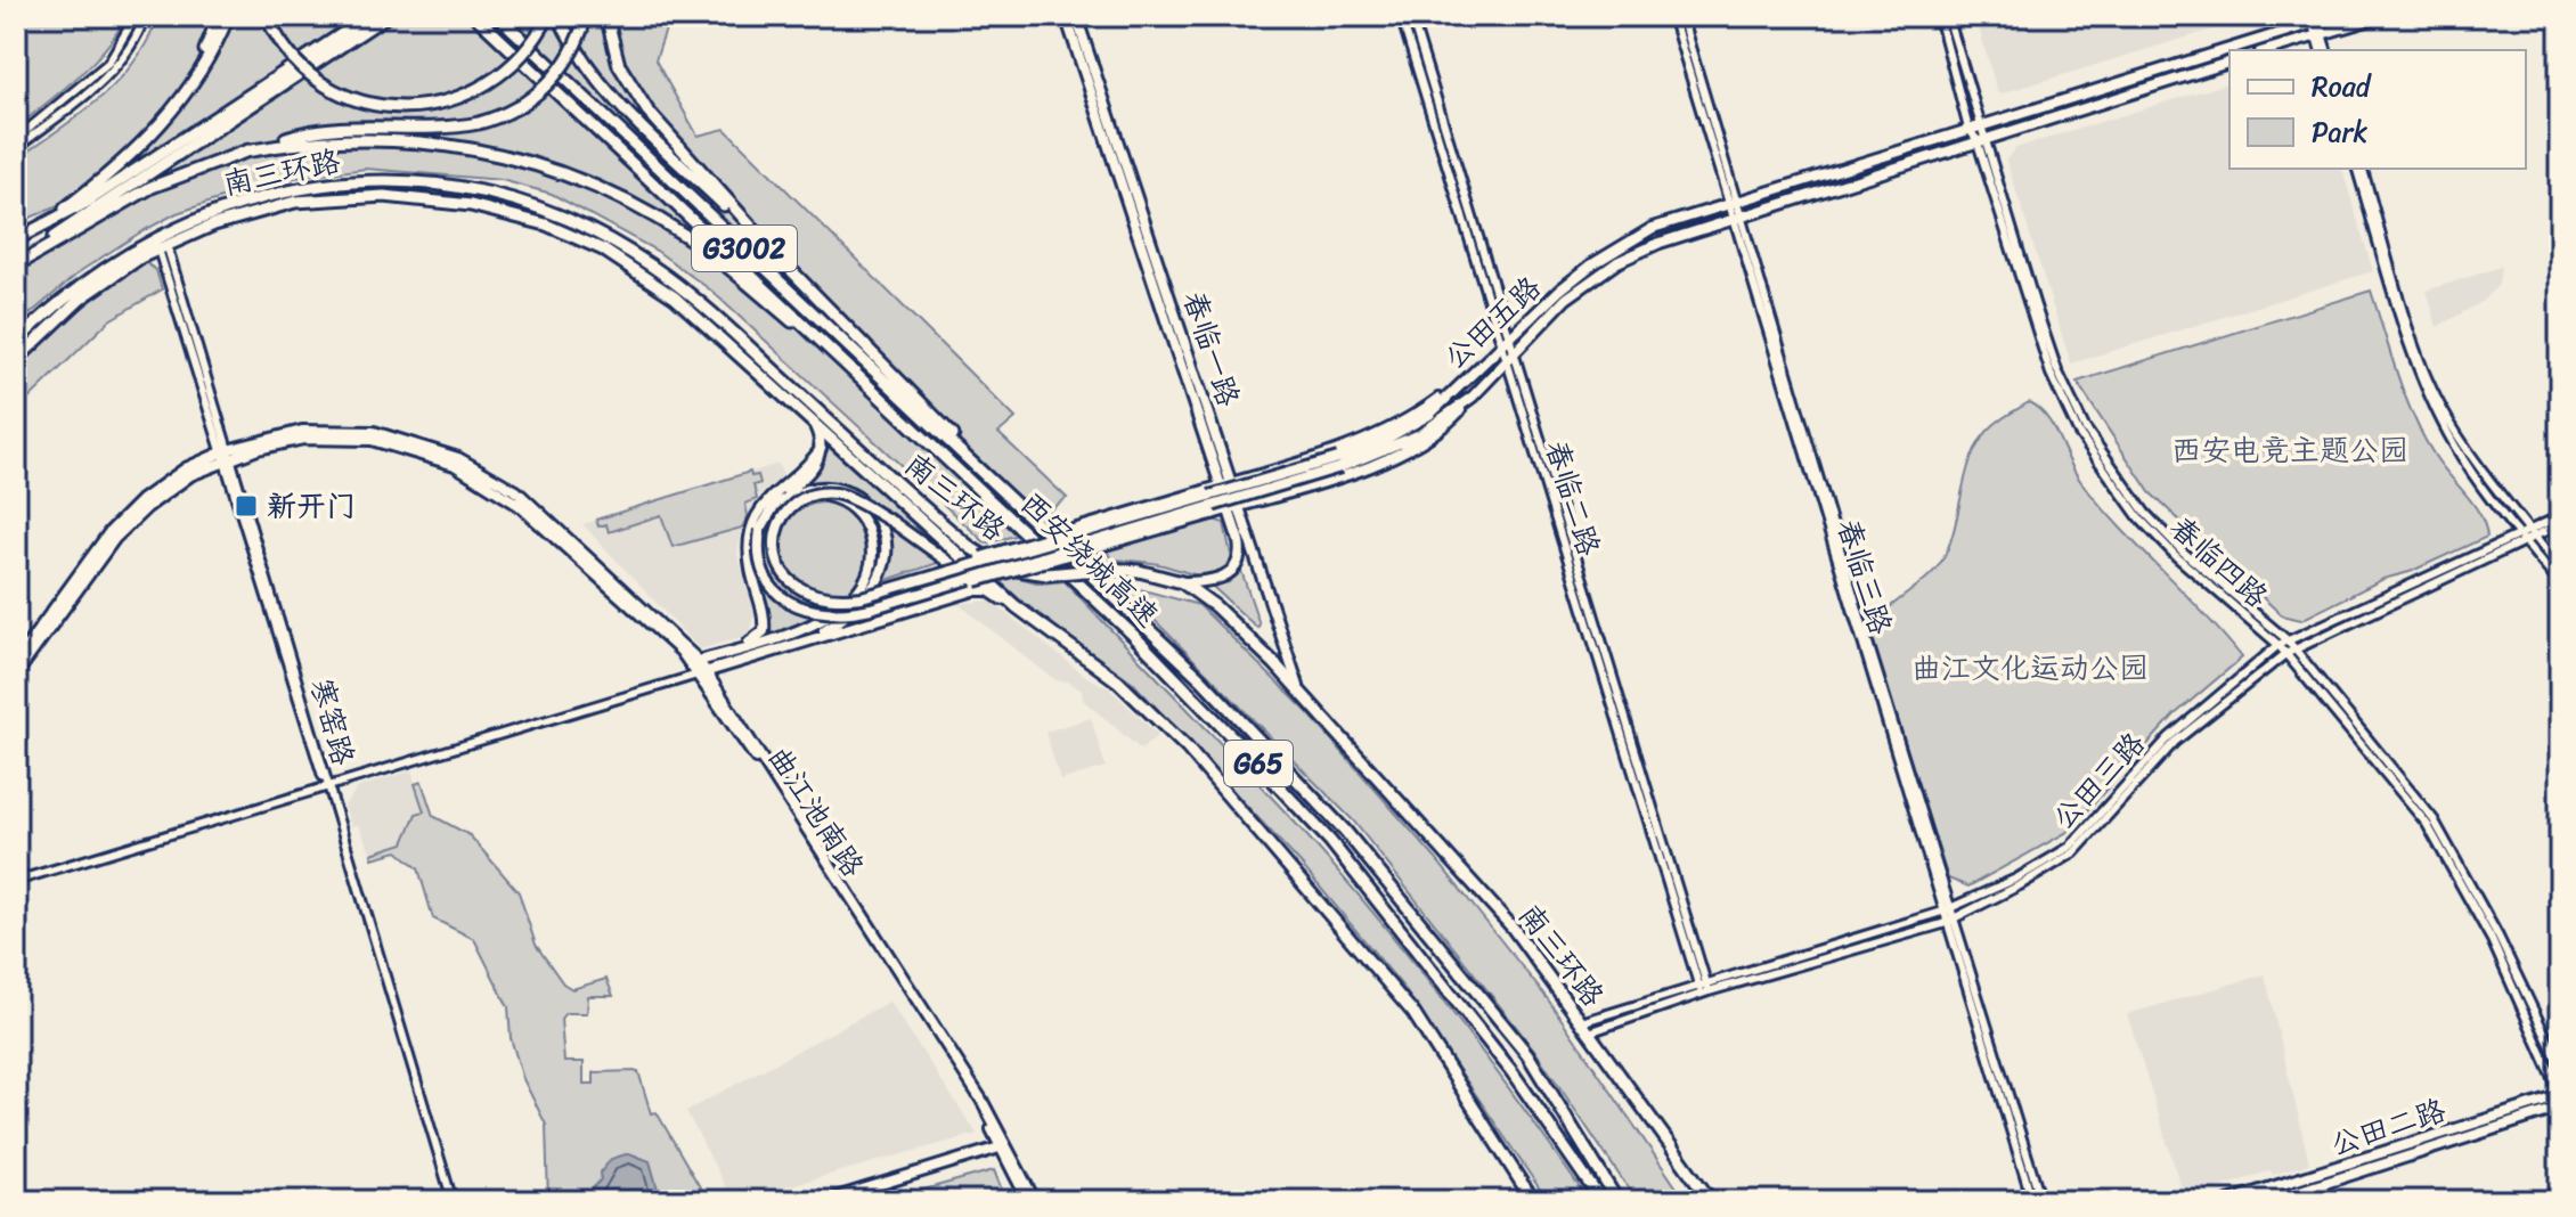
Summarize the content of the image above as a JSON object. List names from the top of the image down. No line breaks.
{"streets":{"highway":["南三环路","G3002","西安绕城高速","G65"],"main road":["公田五路","春临一路","曲江池南路","公田二路"],"street":["春临二路","春临四路","春临三路","寒窑路","公田三路"]},"crossings":[["南三环路","春临一路"],["南三环路","寒窑路"],["南三环路","公田三路"],["公田五路","春临二路"],["公田五路","春临四路"],["公田五路","春临三路"],["春临二路","公田三路"],["西安绕城高速","G65"],["春临四路","公田三路"],["春临四路","公田二路"],["春临三路","公田三路"]],"parks":["西安电竞主题公园","曲江文化运动公园"],"places":{"transit":["新开门"]},"legend":["Road","Park"]}
